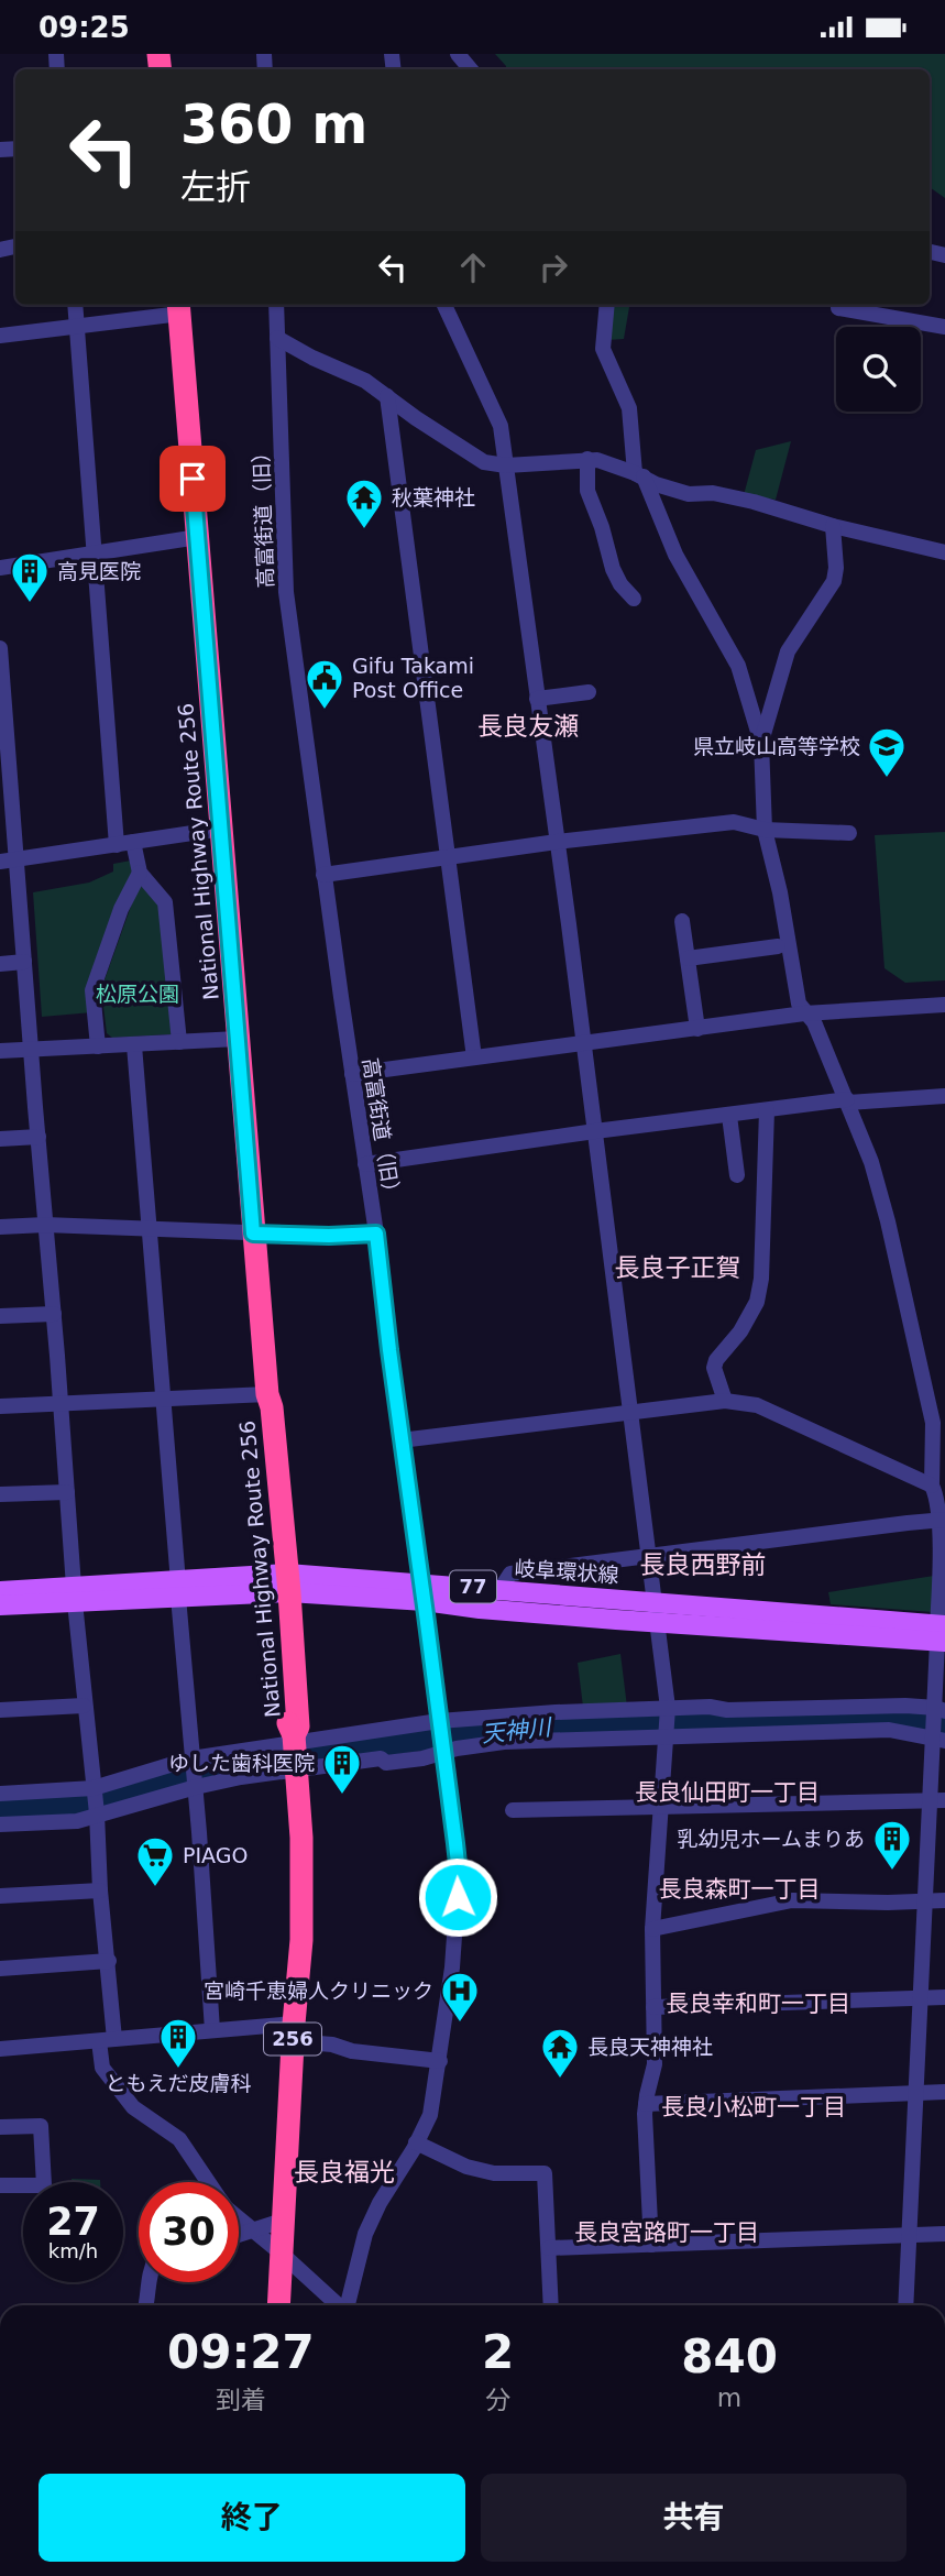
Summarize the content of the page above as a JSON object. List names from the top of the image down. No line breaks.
{"streets":{"highway":["National Highway Route 256","256"],"main road":["岐阜環状線","77"],"street":["高富街道（旧）"]},"crossings":[["高富街道（旧）","岐阜環状線"],["National Highway Route 256","岐阜環状線"]],"districts":["長良友瀬","長良子正賀","長良西野前","長良仙田町一丁目","長良森町一丁目","長良幸和町一丁目","長良小松町一丁目","長良福光","長良宮路町一丁目"],"water":["天神川"],"parks":["松原公園"],"places":{"temple":["秋葉神社","長良天神神社"],"building":["高見医院","ゆした歯科医院","乳幼児ホームまりあ","ともえだ皮膚科"],"public building":["Gifu Takami Post Office"],"school or university":["県立岐山高等学校"],"supermarket":["PIAGO"],"hospital":["宮崎千恵婦人クリニック"]},"page":{"status":"09:25","turn":["360 m","左折"],"speed":"27 km/h","limit":"30","eta":["09:27","到着","2","分","840","m"],"buttons":["終了","共有"]}}
